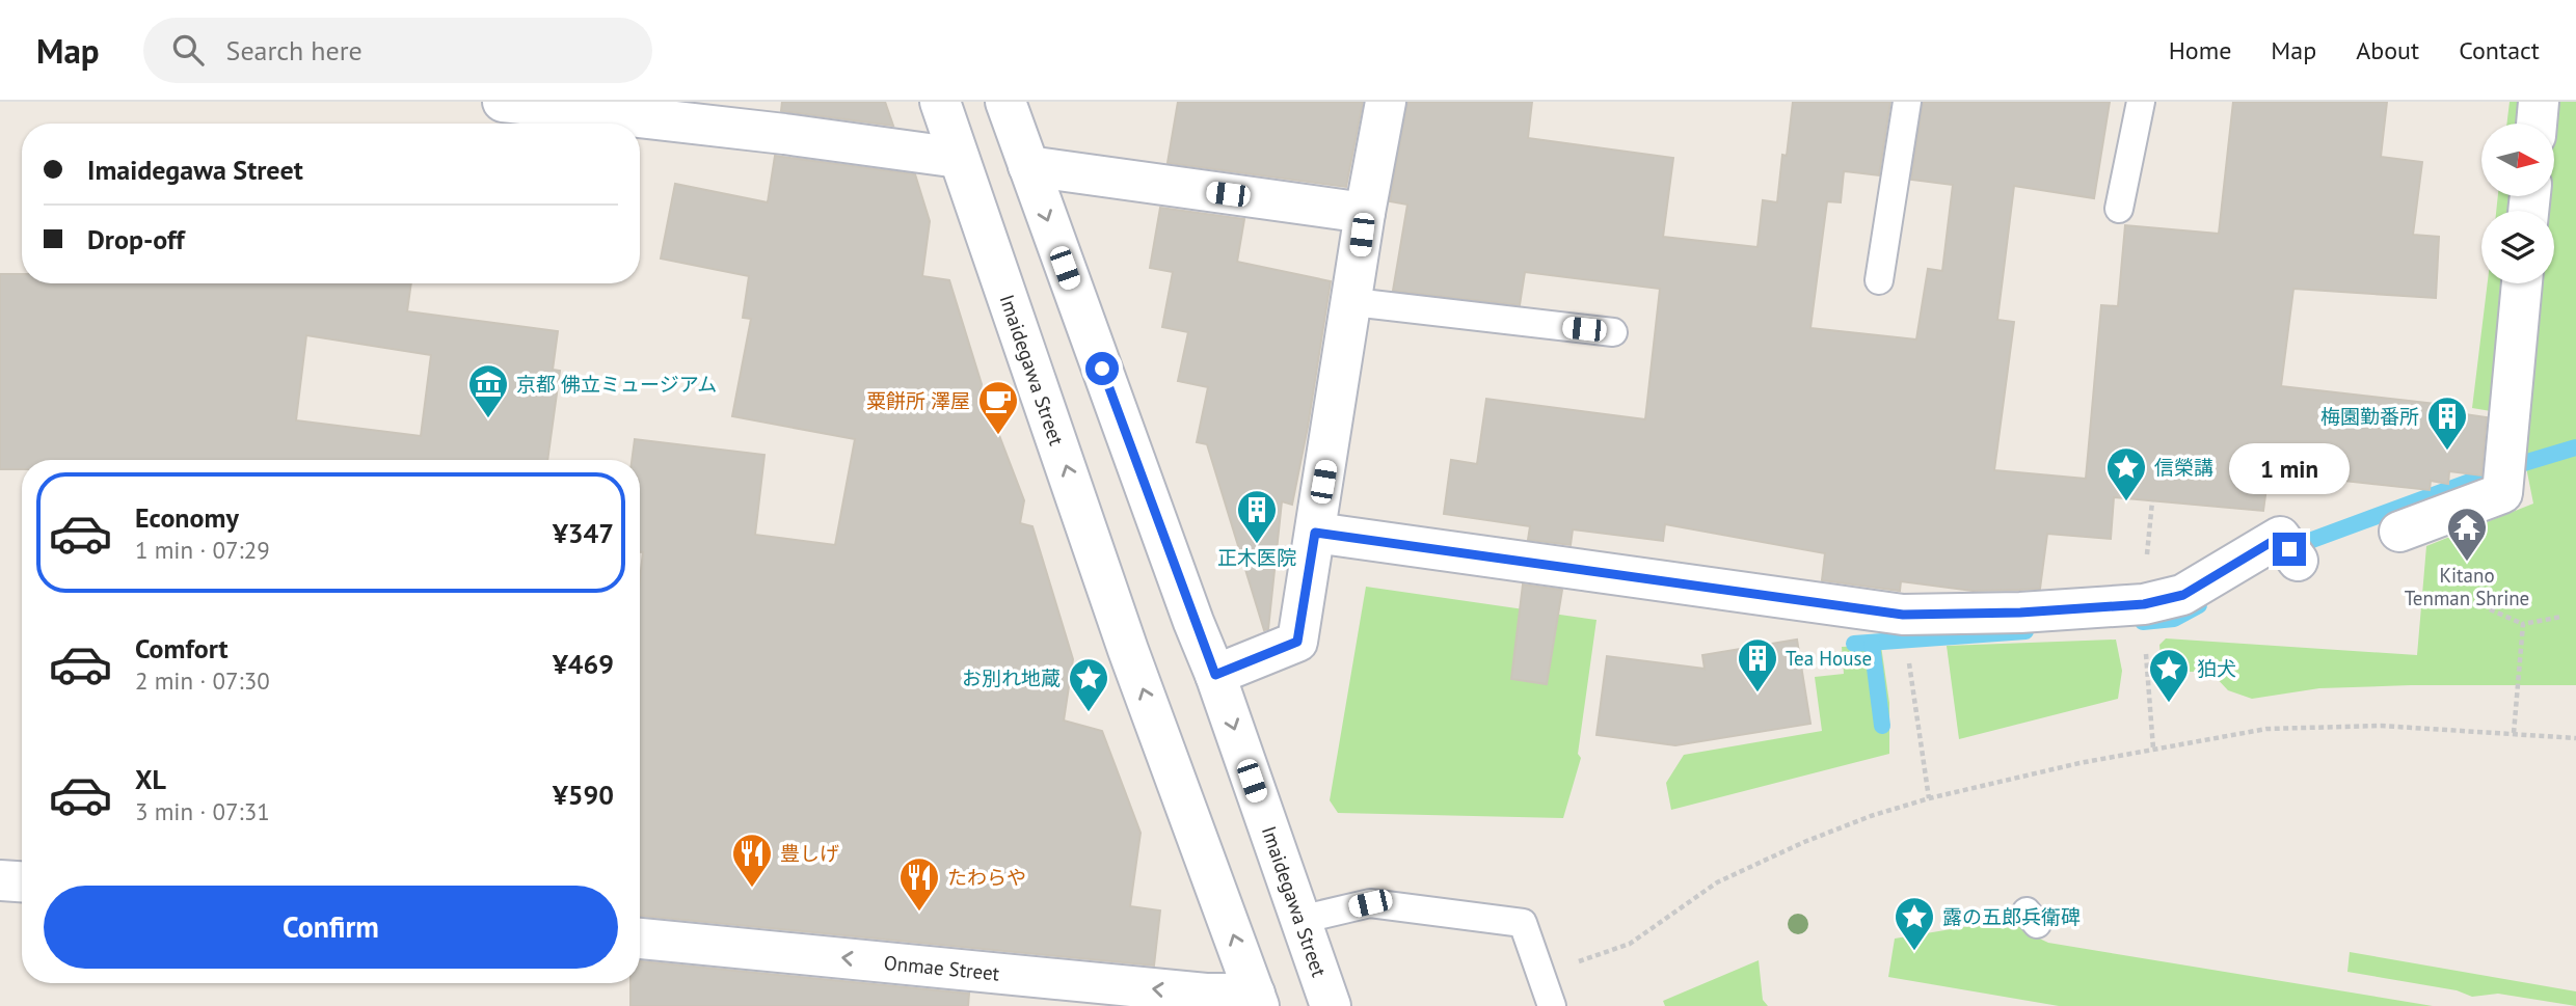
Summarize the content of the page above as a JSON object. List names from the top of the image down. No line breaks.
{"streets":{"street":["Imaidegawa Street","Onmae Street"]},"crossings":[["Imaidegawa Street","Onmae Street"]],"one_way":["Onmae Street"],"places":{"museum":["京都 佛立ミュージアム"],"cafe":["粟餅所 澤屋"],"building":["梅園勤番所","正木医院","Tea House"],"place":["信榮講","狛犬","お別れ地蔵","露の五郎兵衛碑"],"temple":["Kitano Tenman Shrine"],"restaurant":["豊しげ","たわらや"]},"north":"right","page":{"header":"Map","search":"Search here","nav":["Home","Map","About","Contact"],"banner":["Imaidegawa Street","Drop-off"],"bubble":"1 min","list":[{"name":"Economy","note":"1 min · 07:29","value":"¥347"},{"name":"Comfort","note":"2 min · 07:30","value":"¥469"},{"name":"XL","note":"3 min · 07:31","value":"¥590"}],"buttons":"Confirm"}}
